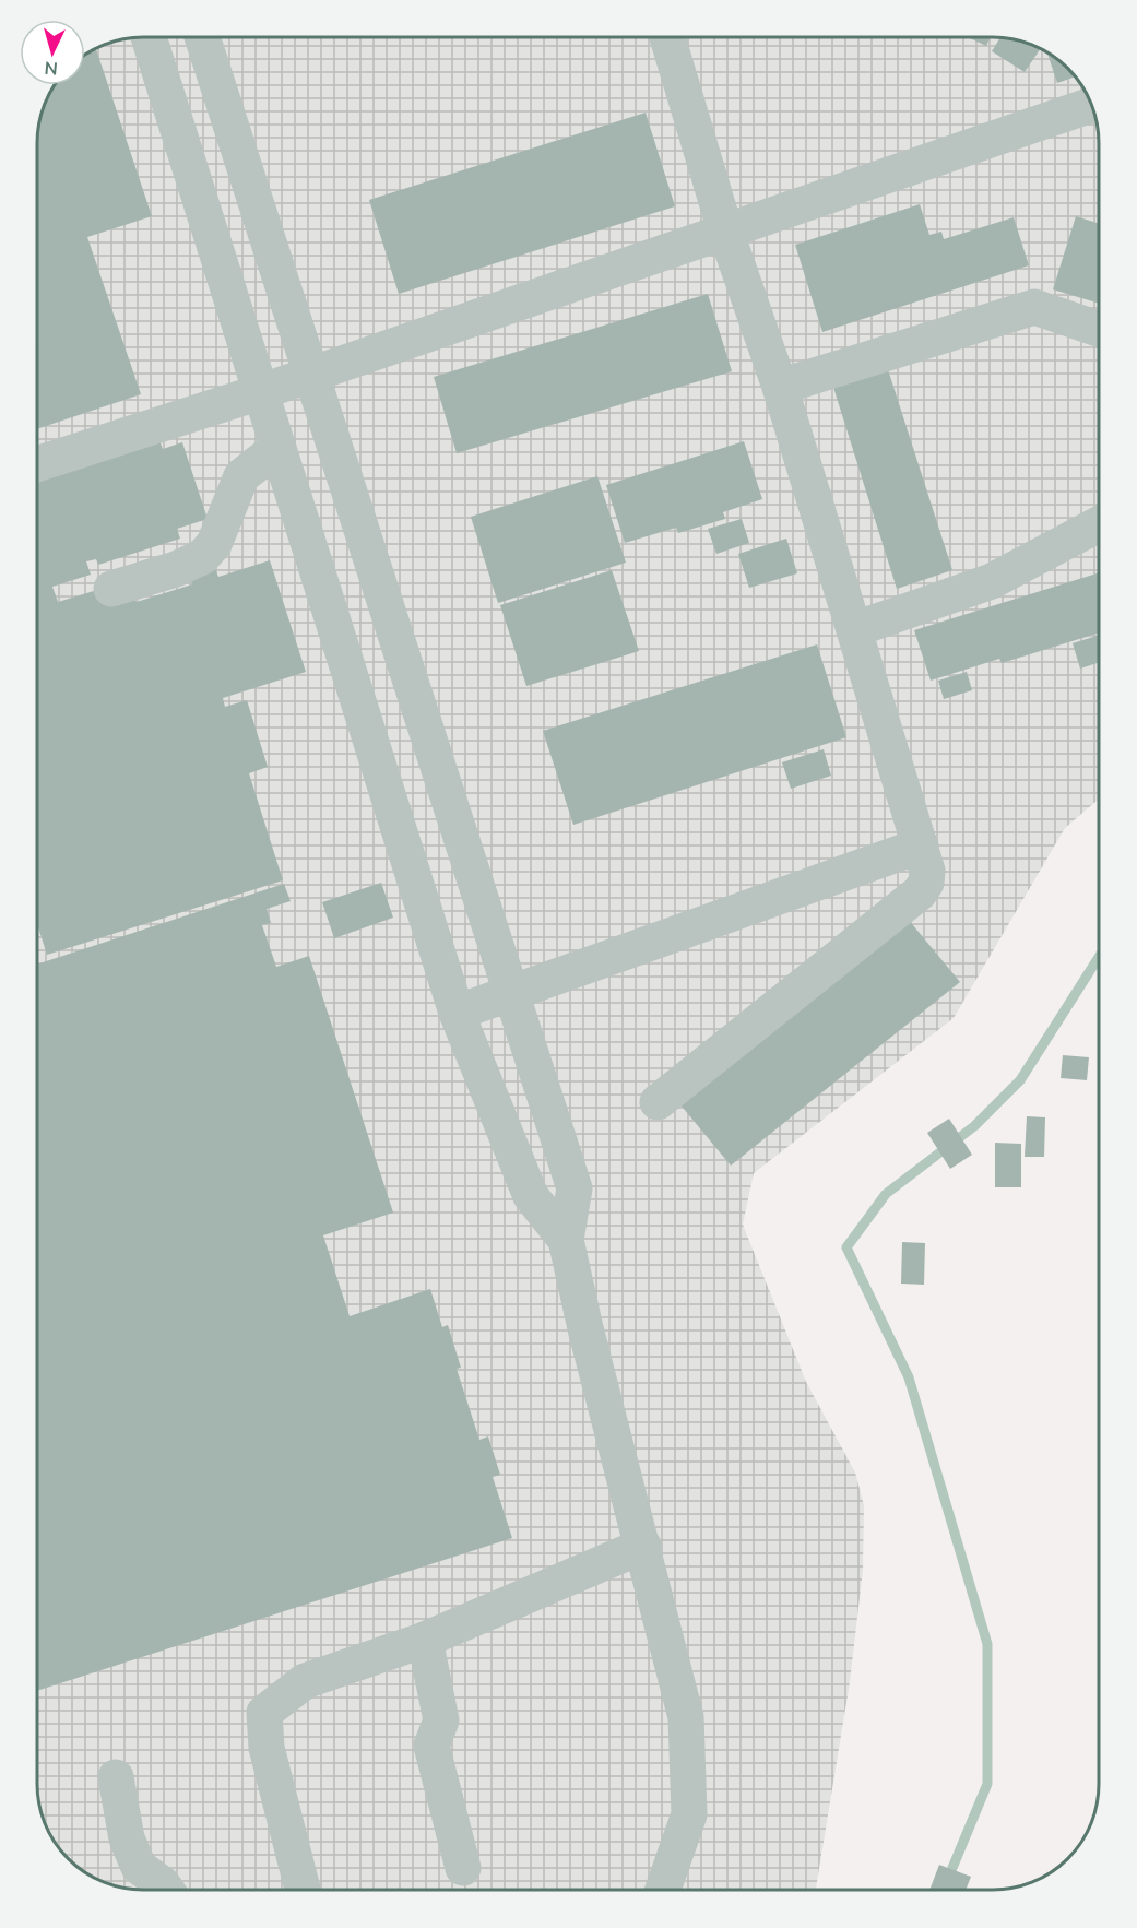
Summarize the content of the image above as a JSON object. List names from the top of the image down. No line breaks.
{"north":"bottom"}
